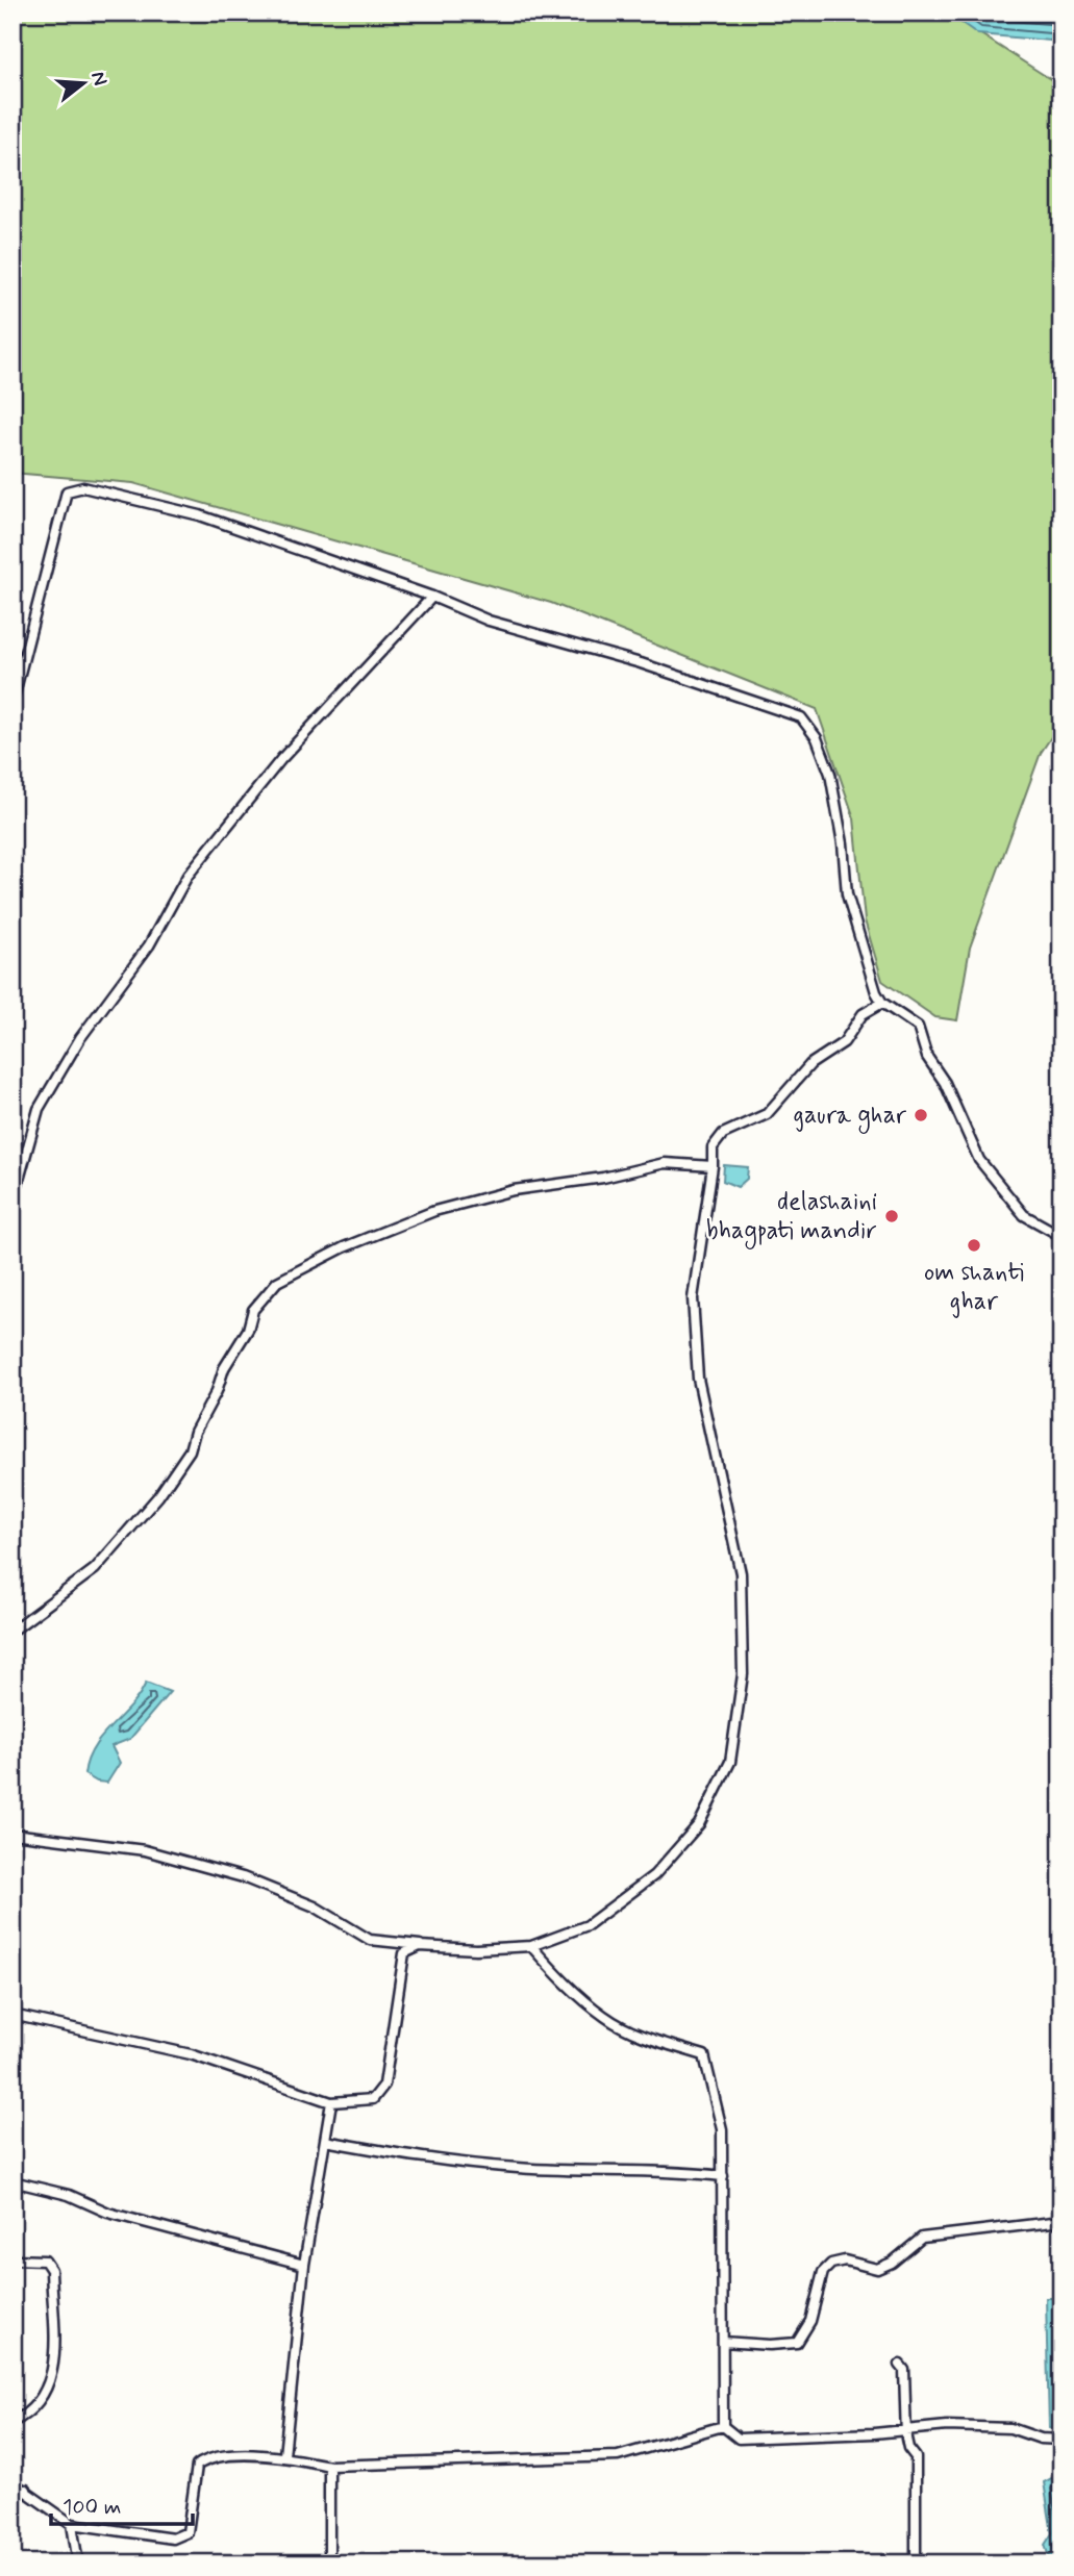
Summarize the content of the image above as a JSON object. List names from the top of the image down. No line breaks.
{"places":["gaura ghar","delashaini bhagpati mandir","om shanti ghar"],"scale_bar":"100 m","north":"right"}
